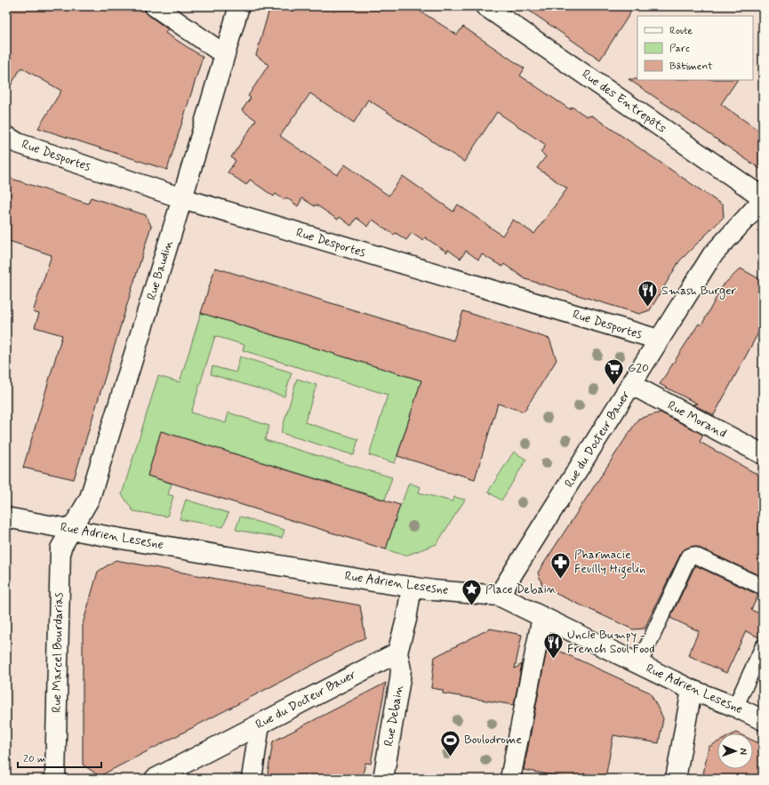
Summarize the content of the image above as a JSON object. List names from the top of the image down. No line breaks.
{"streets":{"street":["Rue des Entrepôts","Rue Desportes","Rue Baudin","Rue Morand","Rue du Docteur Bauer","Rue Adrien Lesesne","Rue Marcel Bourdarias","Rue Debain"]},"crossings":[["Rue Desportes","Rue Baudin"],["Rue Desportes","Rue du Docteur Bauer"],["Rue Baudin","Rue Adrien Lesesne"],["Rue Baudin","Rue Marcel Bourdarias"],["Rue Morand","Rue du Docteur Bauer"],["Rue du Docteur Bauer","Rue Adrien Lesesne"],["Rue du Docteur Bauer","Rue Debain"],["Rue Adrien Lesesne","Rue Marcel Bourdarias"]],"places":{"restaurant":["Smash Burger","Uncle Bumpy - French Soul Food"],"supermarket":["G20"],"pharmacy":["Pharmacie Feuilly Higelin"],"place":["Place Debain"],"sports":["Boulodrome"]},"legend":["Route","Parc","Bâtiment"],"scale_bar":"20 m","north":"right"}
